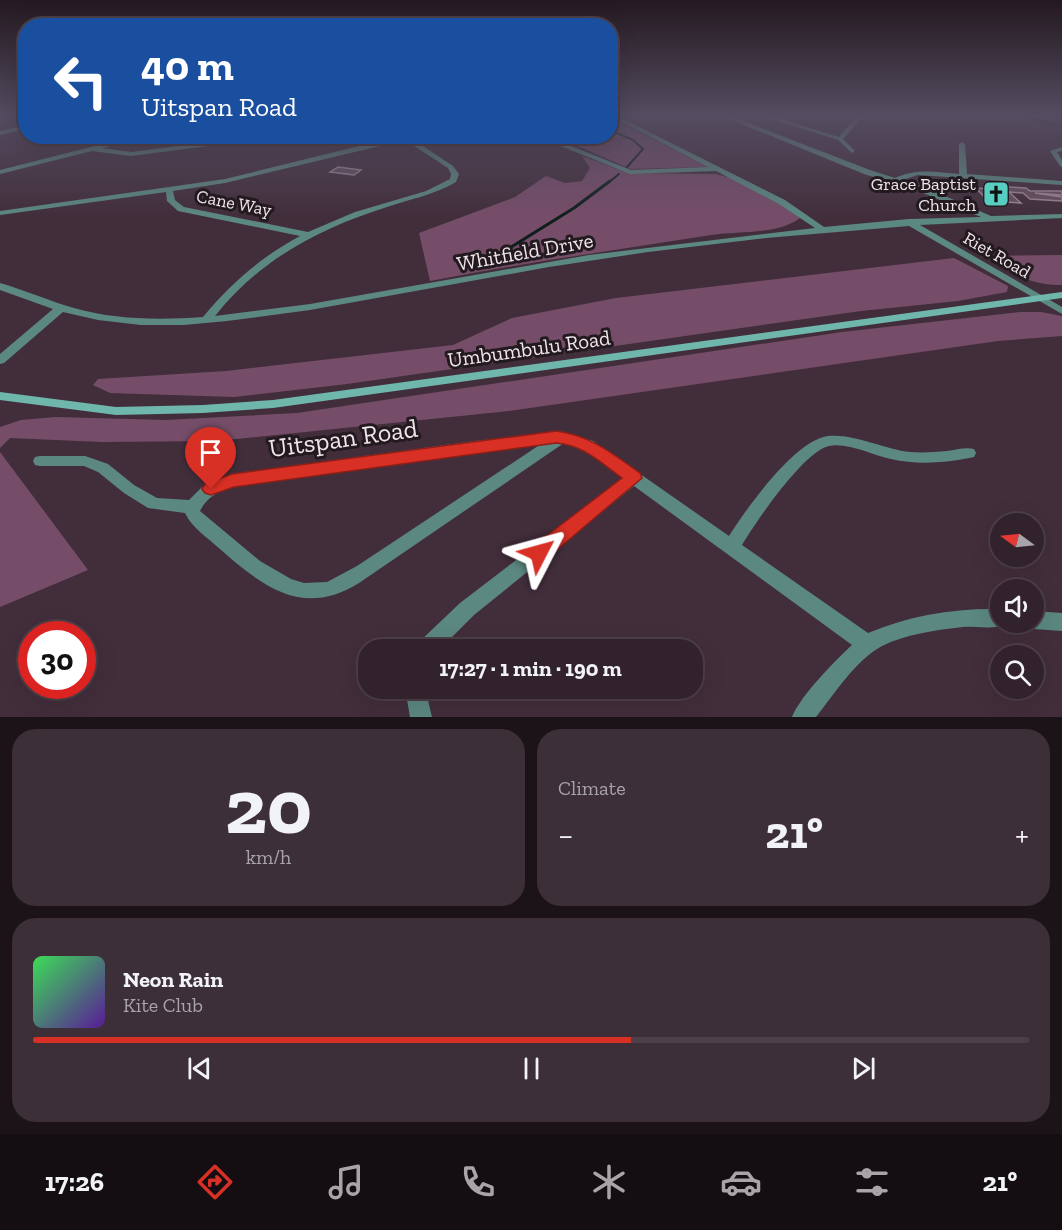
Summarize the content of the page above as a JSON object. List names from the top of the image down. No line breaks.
{"streets":{"main road":["Umbumbulu Road"],"street":["Cane Way","Whitfield Drive","Riet Road","Uitspan Road"]},"crossings":[["Whitfield Drive","Riet Road"],["Riet Road","Umbumbulu Road"]],"places":{"church":["Grace Baptist Church"]},"north":"left","page":{"turn":["40 m","Uitspan Road"],"limit":"30","trip":"17:27 · 1 min · 190 m","tile":[["20","km/h"],"Climate"],"heat":["−","21°","+"],"song":["Neon Rain","Kite Club"],"tabs":["17:26","21°"]}}
